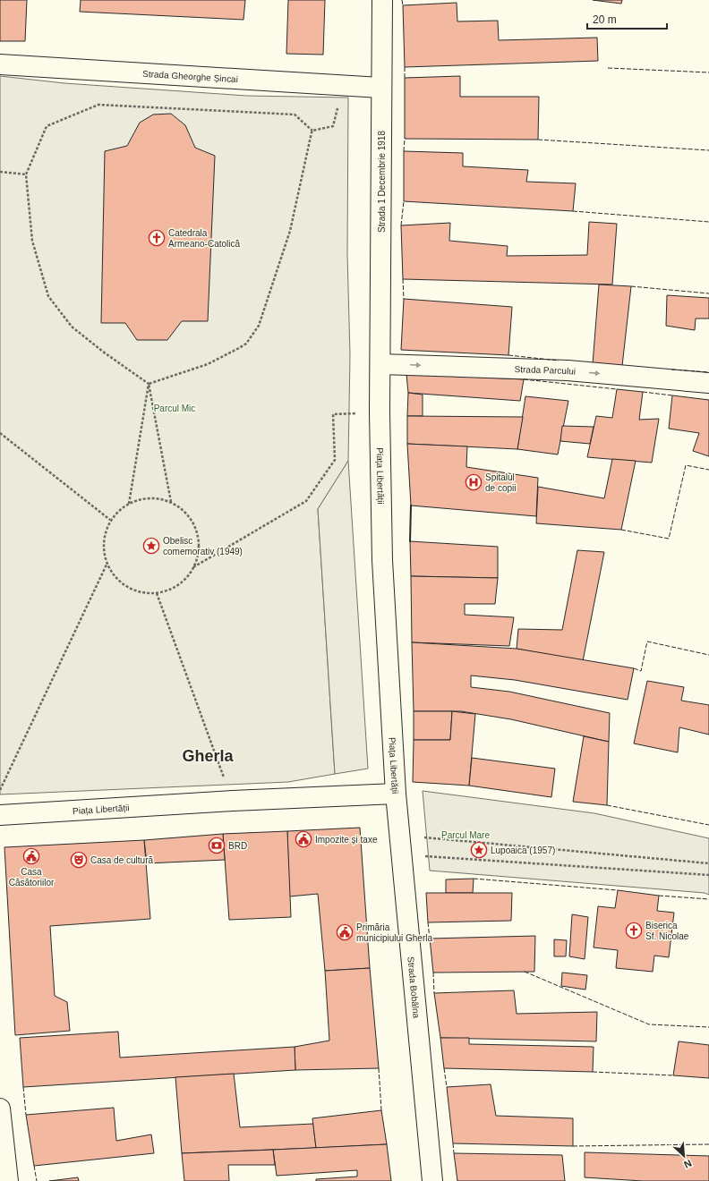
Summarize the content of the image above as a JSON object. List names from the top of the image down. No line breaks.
{"streets":{"main road":["Strada Gheorghe Șincai","Strada 1 Decembrie 1918","Strada Parcului","Piața Libertății","Strada Bobâlna"]},"crossings":[["Strada Gheorghe Șincai","Strada 1 Decembrie 1918"],["Strada 1 Decembrie 1918","Strada Parcului"],["Strada 1 Decembrie 1918","Piața Libertății"],["Strada Parcului","Piața Libertății"],["Piața Libertății","Strada Bobâlna"]],"one_way":["Strada Parcului"],"districts":["Gherla"],"parks":["Parcul Mic","Parcul Mare"],"places":{"church":["Catedrala Armeano-Catolică","Biserica Sf. Nicolae"],"hospital":["Spitalul de copii"],"place":["Obelisc comemorativ (1949)","Lupoaica (1957)"],"public building":["Impozite și taxe","Casa Căsătoriilor","Primăria municipiului Gherla"],"bank":["BRD"],"theatre":["Casa de cultură"]},"scale_bar":"20 m","north":"bottom right"}
